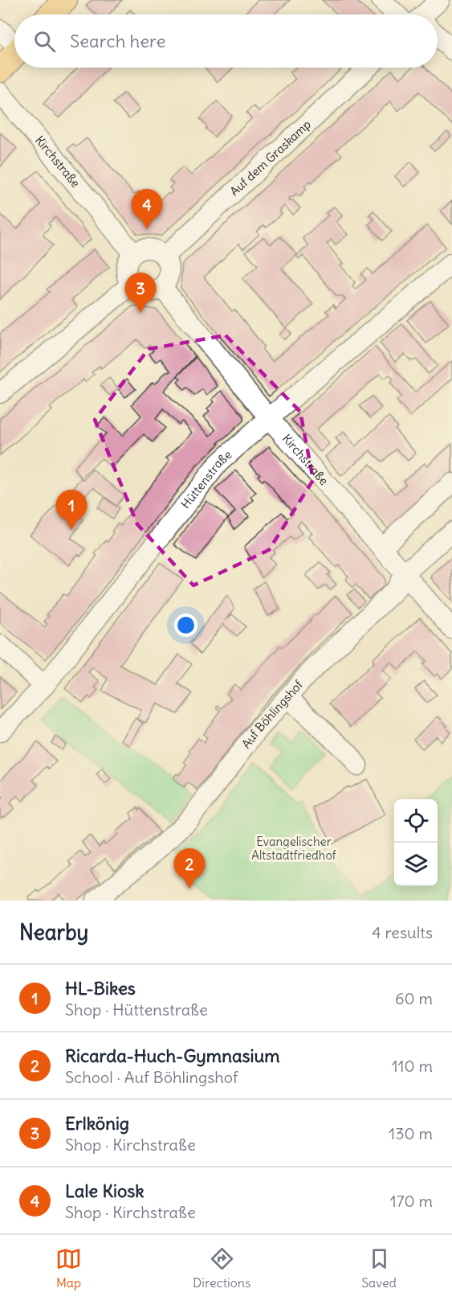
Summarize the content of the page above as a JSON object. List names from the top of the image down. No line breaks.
{"streets":{"street":["Auf dem Graskamp","Kirchstraße","Hüttenstraße","Auf Böhlingshof"]},"crossings":[["Auf dem Graskamp","Kirchstraße"],["Kirchstraße","Hüttenstraße"],["Kirchstraße","Auf Böhlingshof"]],"parks":["Evangelischer Altstadtfriedhof"],"page":{"search":"Search here","pins":["4","3","1","2"],"heading":["Nearby","4 results"],"list":[{"mark":"1","name":"HL-Bikes","note":"Shop · Hüttenstraße","value":"60 m"},{"mark":"2","name":"Ricarda-Huch-Gymnasium","note":"School · Auf Böhlingshof","value":"110 m"},{"mark":"3","name":"Erlkönig","note":"Shop · Kirchstraße","value":"130 m"},{"mark":"4","name":"Lale Kiosk","note":"Shop · Kirchstraße","value":"170 m"}],"nav":["Map","Directions","Saved"]}}
